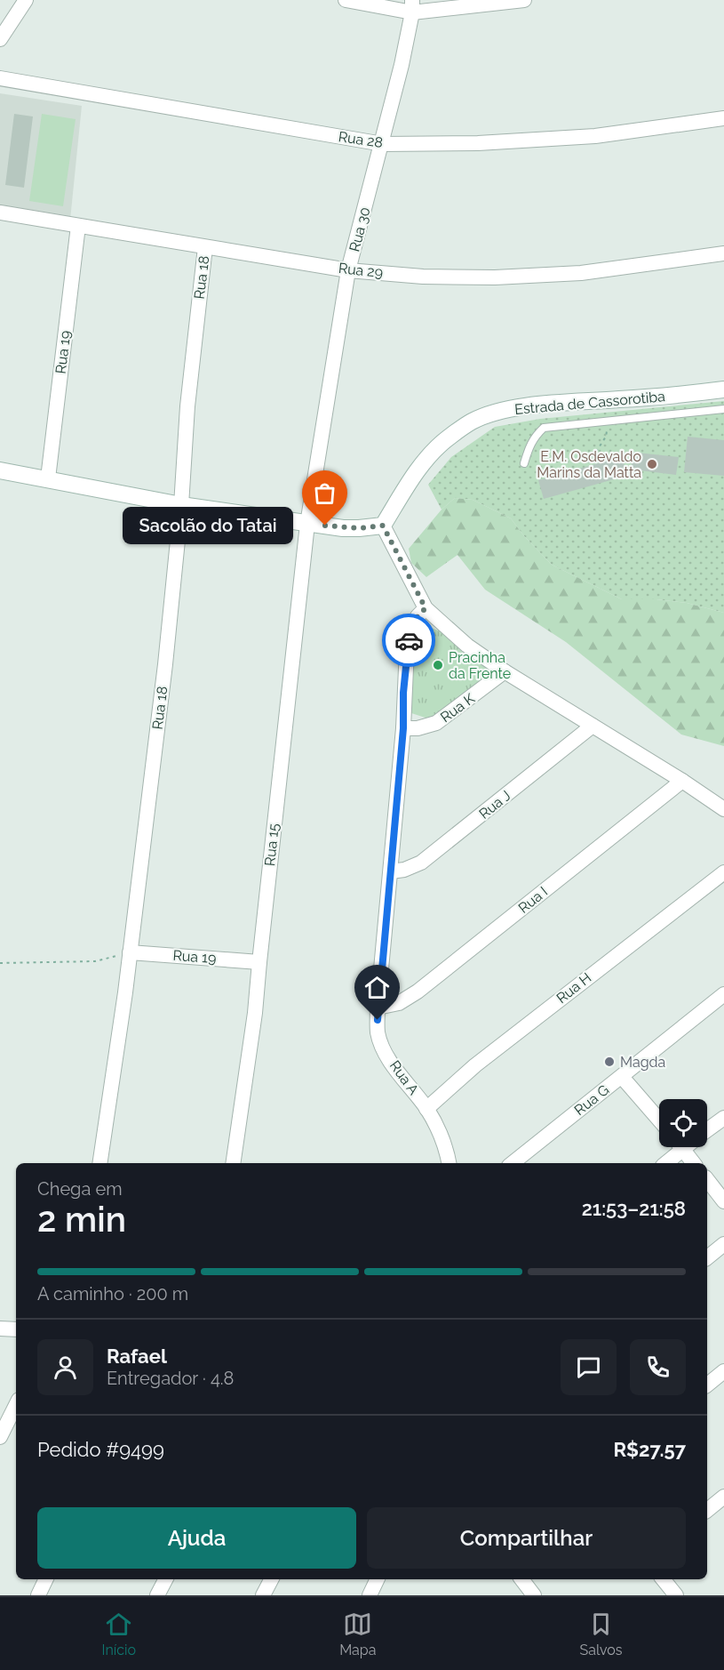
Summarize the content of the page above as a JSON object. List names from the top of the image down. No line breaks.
{"streets":{"main road":["Estrada de Cassorotiba"],"street":["Rua 28","Rua 30","Rua 29","Rua 18","Rua 19","Rua K","Rua J","Rua 15","Rua I","Rua H","Rua A","Rua G"]},"crossings":[["Rua 28","Rua 30"],["Rua 30","Rua 29"],["Rua 30","Rua 15"],["Rua 29","Rua 18"],["Rua 29","Rua 19"],["Rua 18","Rua 19"],["Rua 19","Rua 15"],["Rua K","Rua A"],["Rua J","Rua A"],["Rua I","Rua A"],["Rua H","Rua A"]],"places":["E.M. Osdevaldo Marins da Matta","Sacolão do Tatai","Pracinha da Frente","Magda"],"page":{"bubble":"Sacolão do Tatai","heading":["2 min","Chega em","21:53–21:58"],"panel":["Rafael","Entregador · 4.8","Pedido #9499","R$27.57"],"bar":"A caminho · 200 m","buttons":["Ajuda","Compartilhar"],"tabs":["Início","Mapa","Salvos"]}}
